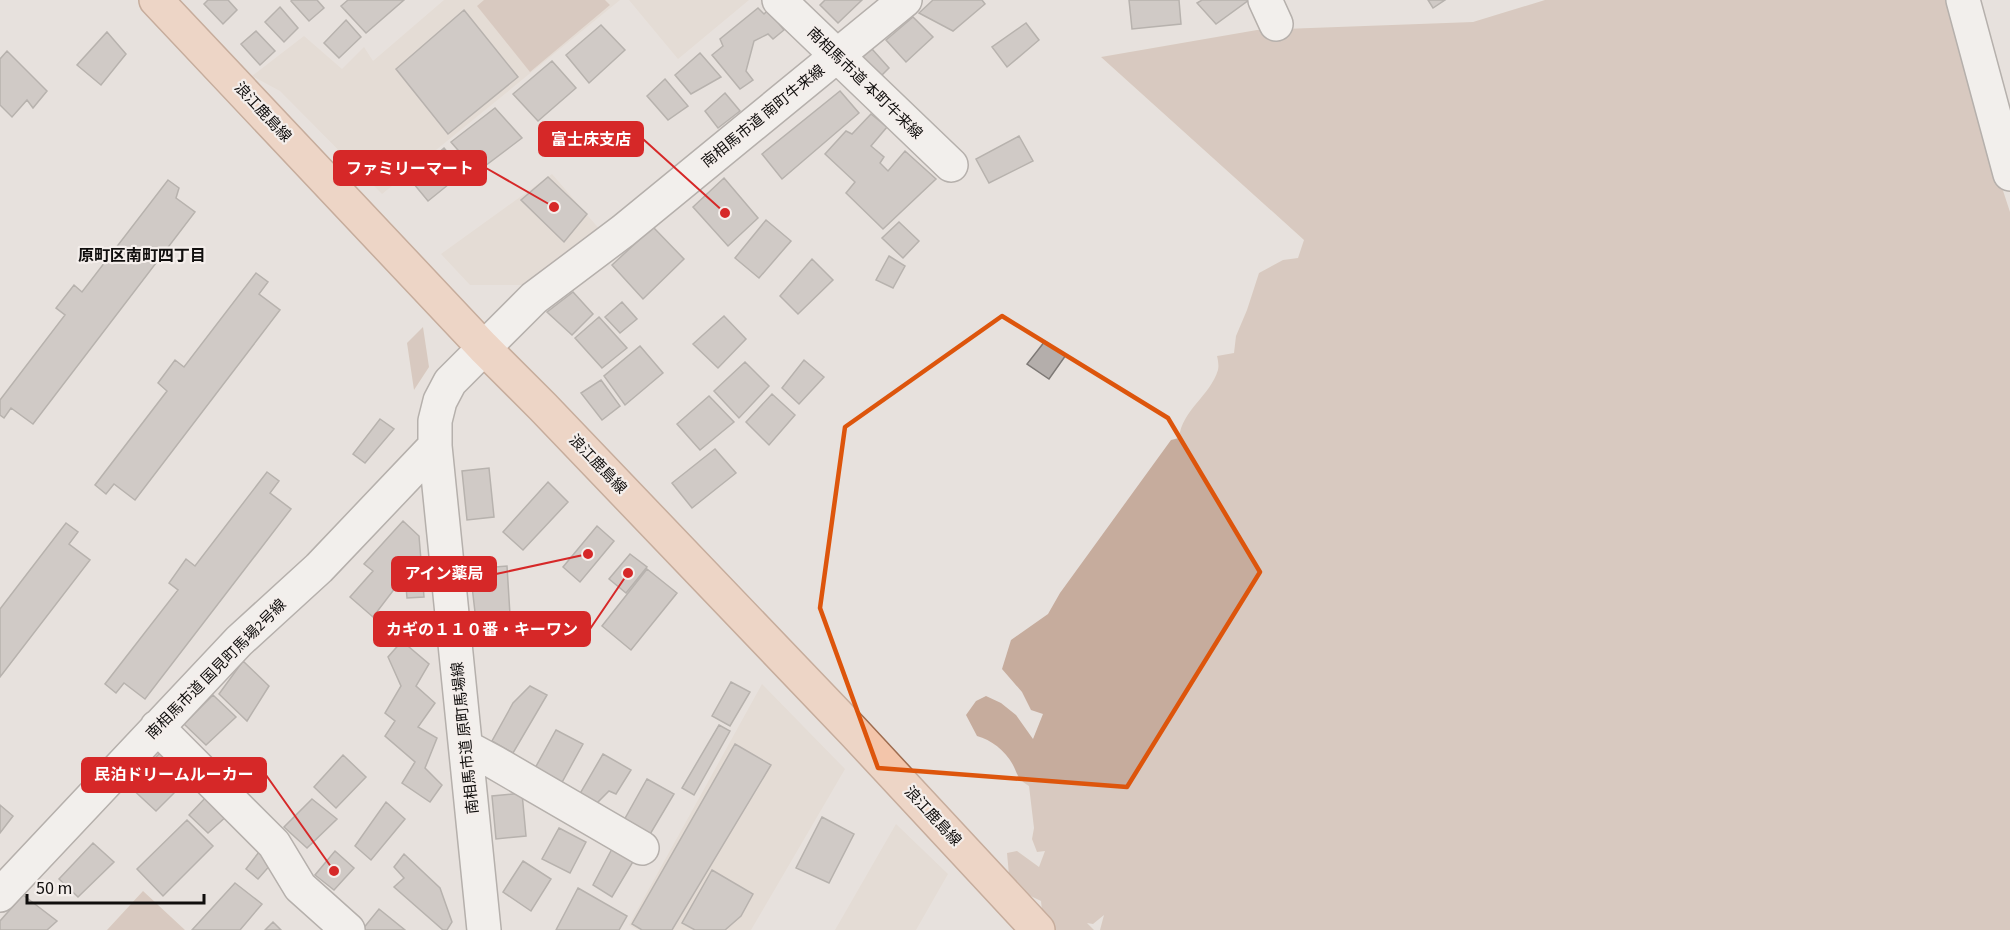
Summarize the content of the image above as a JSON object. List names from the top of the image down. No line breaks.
{"streets":{"main road":["浪江鹿島線"],"street":["南相馬市道 本町牛来線","南相馬市道 南町牛来線","南相馬市道 国見町馬場2号線","南相馬市道 原町馬場線"]},"crossings":[["南相馬市道 本町牛来線","南相馬市道 南町牛来線"],["浪江鹿島線","南相馬市道 南町牛来線"],["浪江鹿島線","南相馬市道 原町馬場線"],["南相馬市道 南町牛来線","南相馬市道 原町馬場線"],["南相馬市道 国見町馬場2号線","南相馬市道 原町馬場線"]],"districts":["原町区南町四丁目"],"places":["ファミリーマート","富士床支店","アイン薬局","カギの１１０番・キーワン","民泊ドリームルーカー"],"scale_bar":"50 m"}
